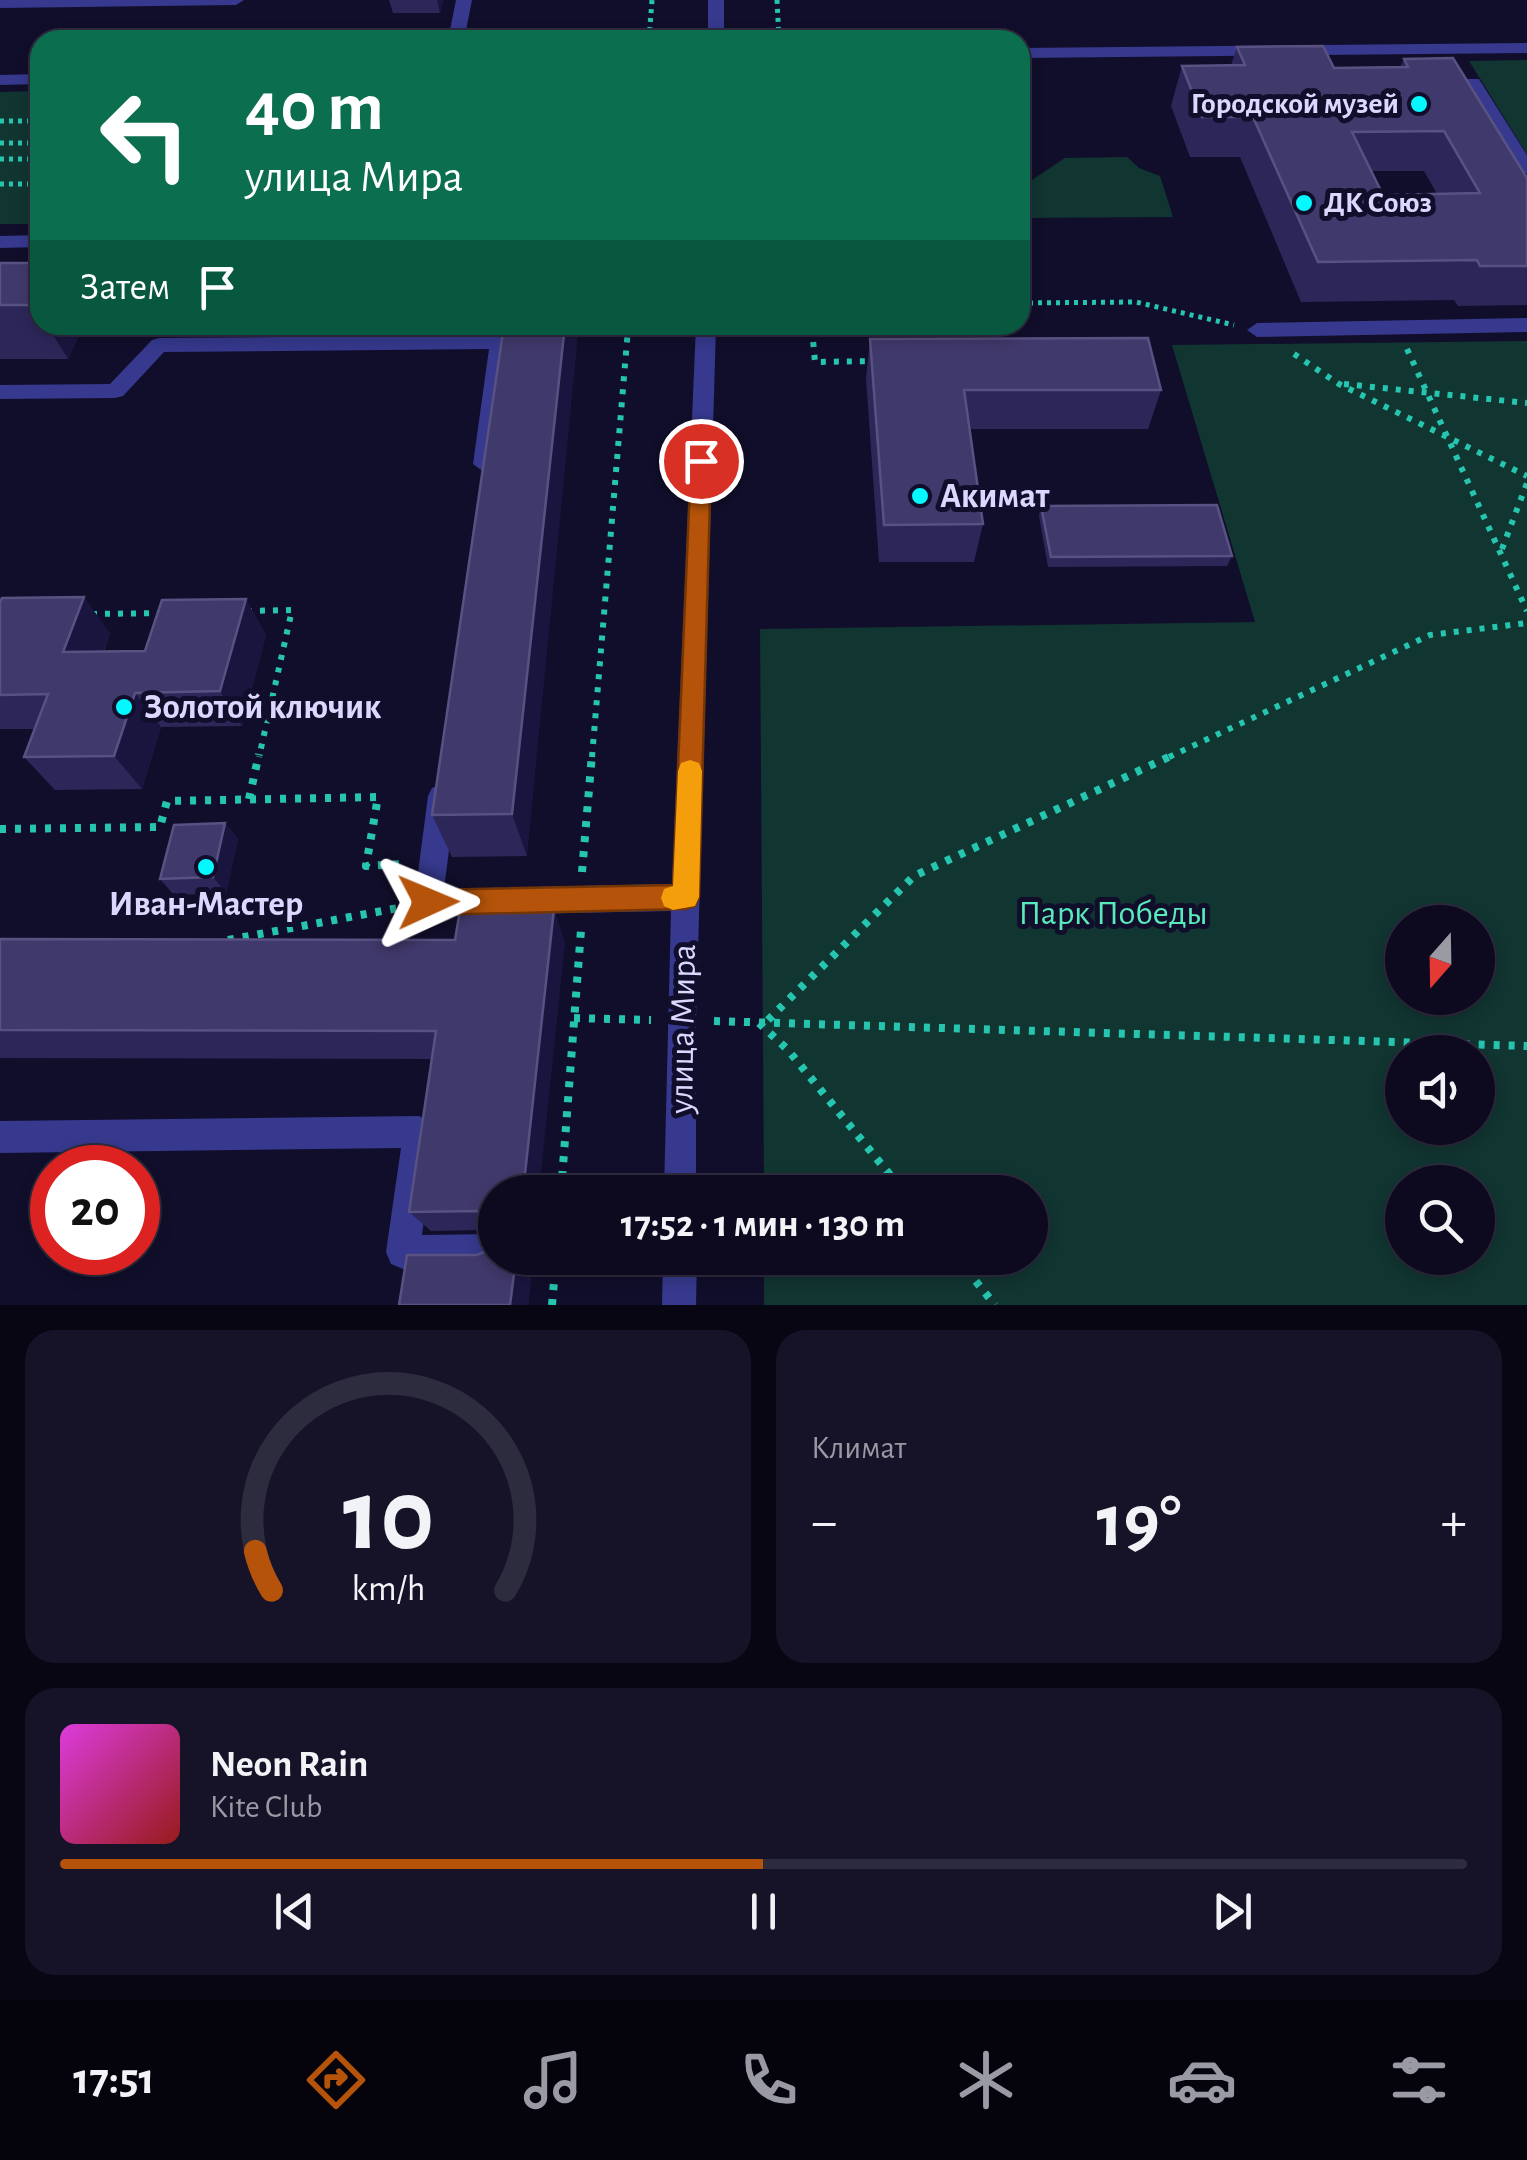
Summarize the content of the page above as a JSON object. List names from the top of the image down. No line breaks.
{"streets":{"street":["улица Мира"]},"parks":["Парк Победы"],"places":["Городской музей","ДК Союз","Акимат","Золотой ключик","Иван-Мастер"],"north":"bottom","page":{"turn":["40 m","улица Мира"],"then":"Затем","limit":"20","trip":"17:52 · 1 мин · 130 m","tile":"Климат","heat":["−","19°","+"],"song":["Neon Rain","Kite Club"],"tabs":"17:51","gauge":["10","km/h"]}}
